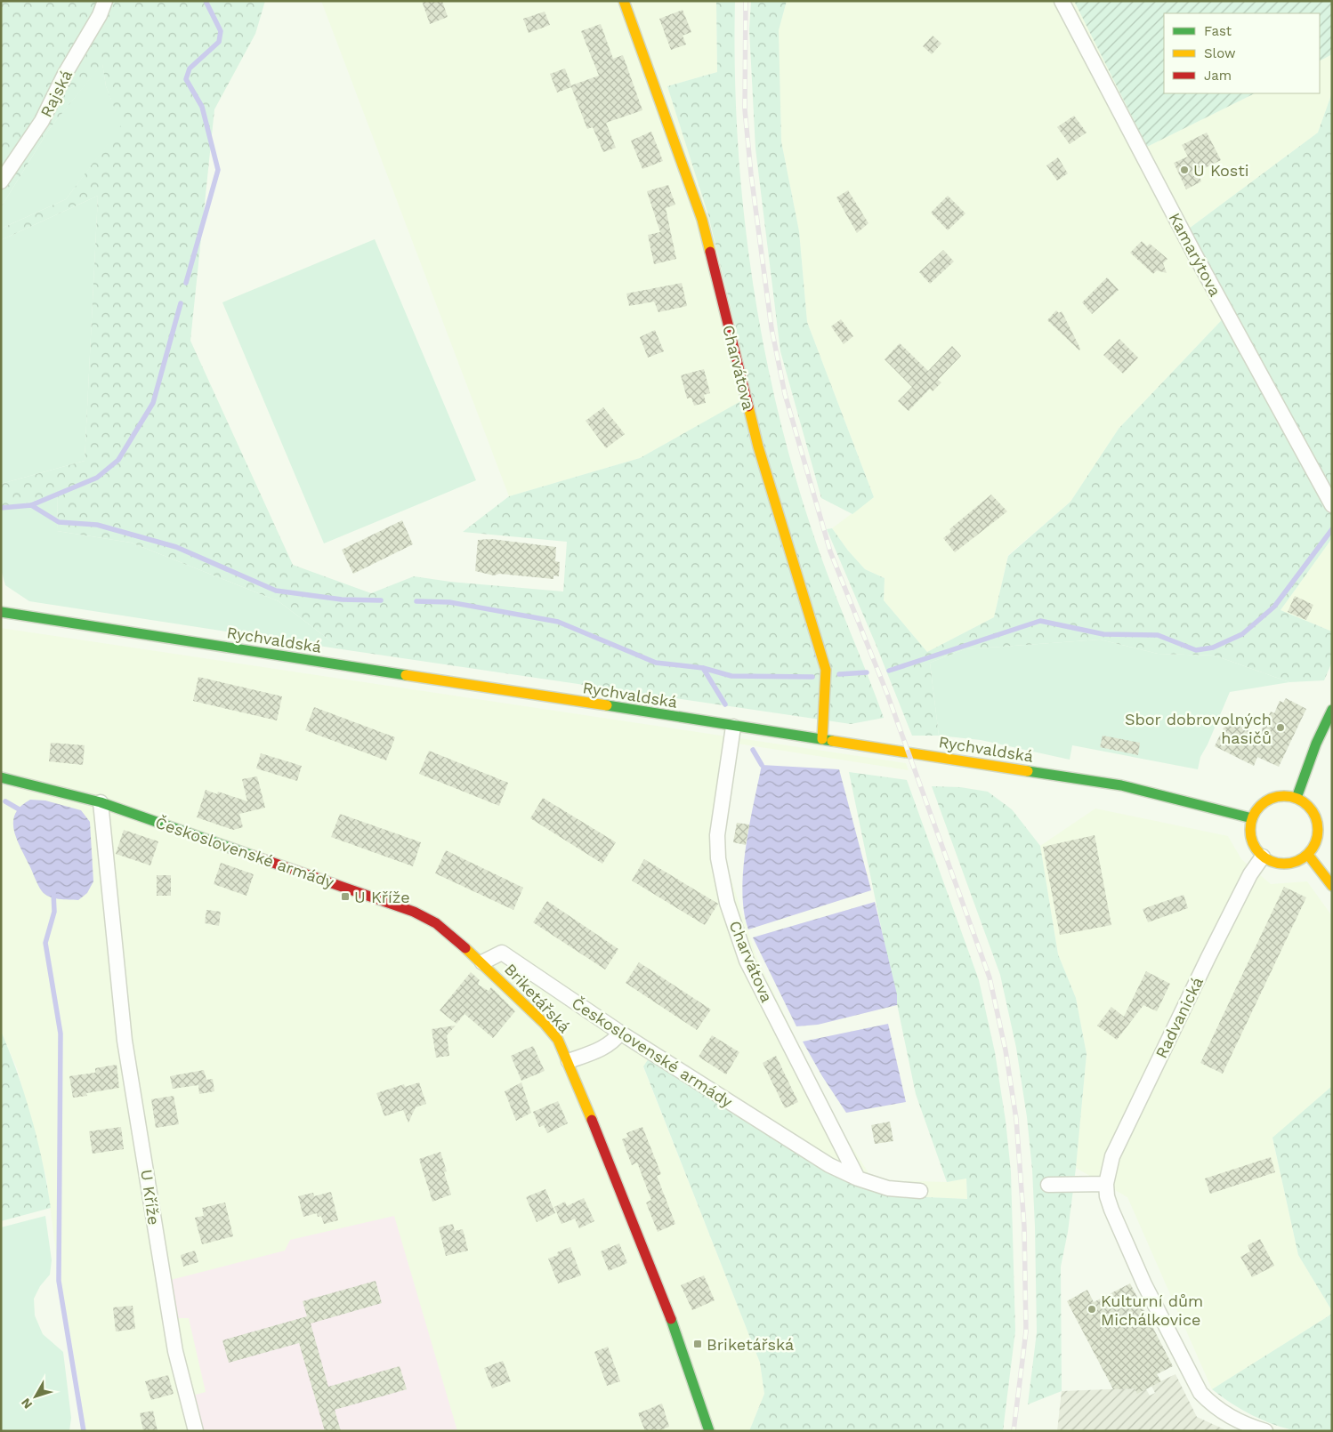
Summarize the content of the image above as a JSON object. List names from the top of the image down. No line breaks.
{"streets":{"street":["Rajská","Kamarýtova","Charvátova","Rychvaldská","Československé armády","Briketářská","Radvanická","U Kříže"]},"crossings":[["Charvátova","Rychvaldská"],["Charvátova","Československé armády"],["Rychvaldská","Radvanická"],["Československé armády","Briketářská"],["Československé armády","U Kříže"]],"places":{"other":["U Kosti","Sbor dobrovolných hasičů","Kulturní dům Michálkovice"],"transit":["U Kříže","Briketářská"]},"legend":["Fast","Slow","Jam"],"north":"bottom left"}
